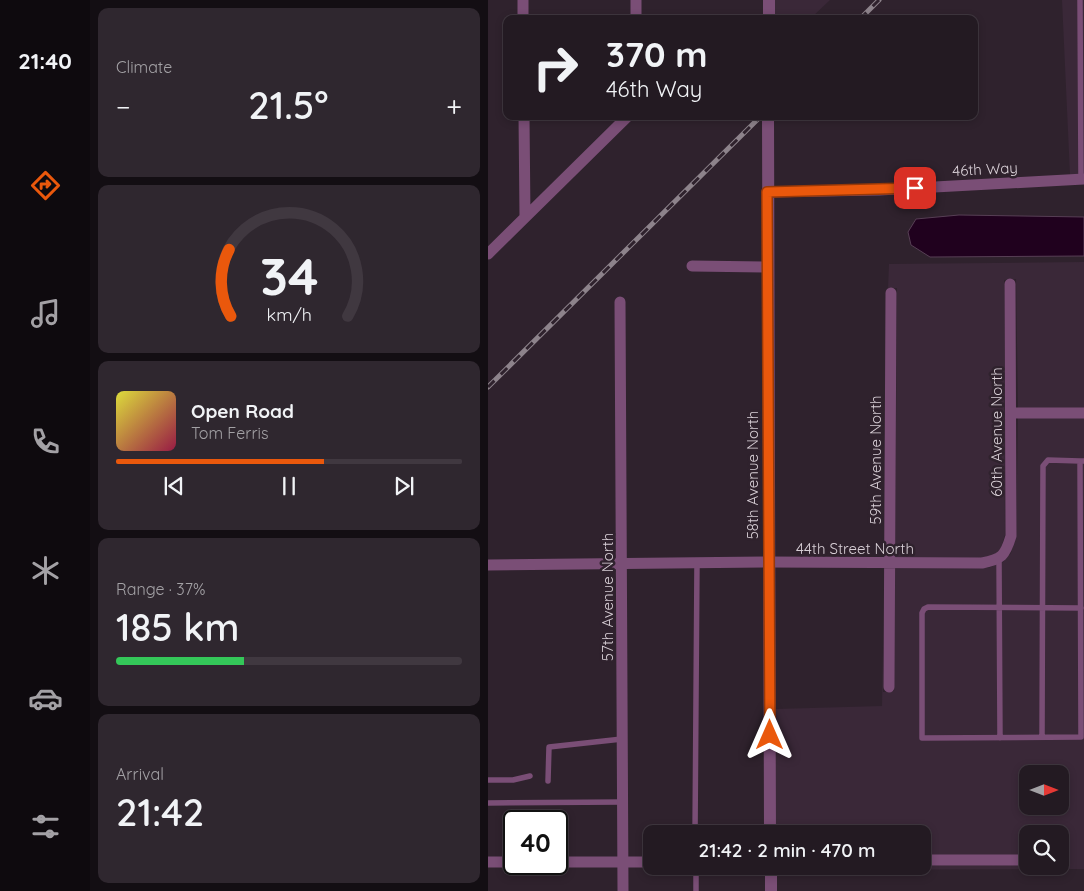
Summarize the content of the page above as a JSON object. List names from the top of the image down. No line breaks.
{"streets":{"street":["46th Way","60th Avenue North","59th Avenue North","58th Avenue North","44th Street North","57th Avenue North"]},"crossings":[["46th Way","58th Avenue North"],["60th Avenue North","44th Street North"],["59th Avenue North","44th Street North"],["58th Avenue North","44th Street North"],["44th Street North","57th Avenue North"]],"north":"right","page":{"tabs":"21:40","tile":["Climate",["Range · 37%","185 km"],["Arrival","21:42"]],"turn":["370 m","46th Way"],"heat":["−","21.5°","+"],"song":["Open Road","Tom Ferris"],"limit":"40","trip":"21:42 · 2 min · 470 m","gauge":["34","km/h"]}}
